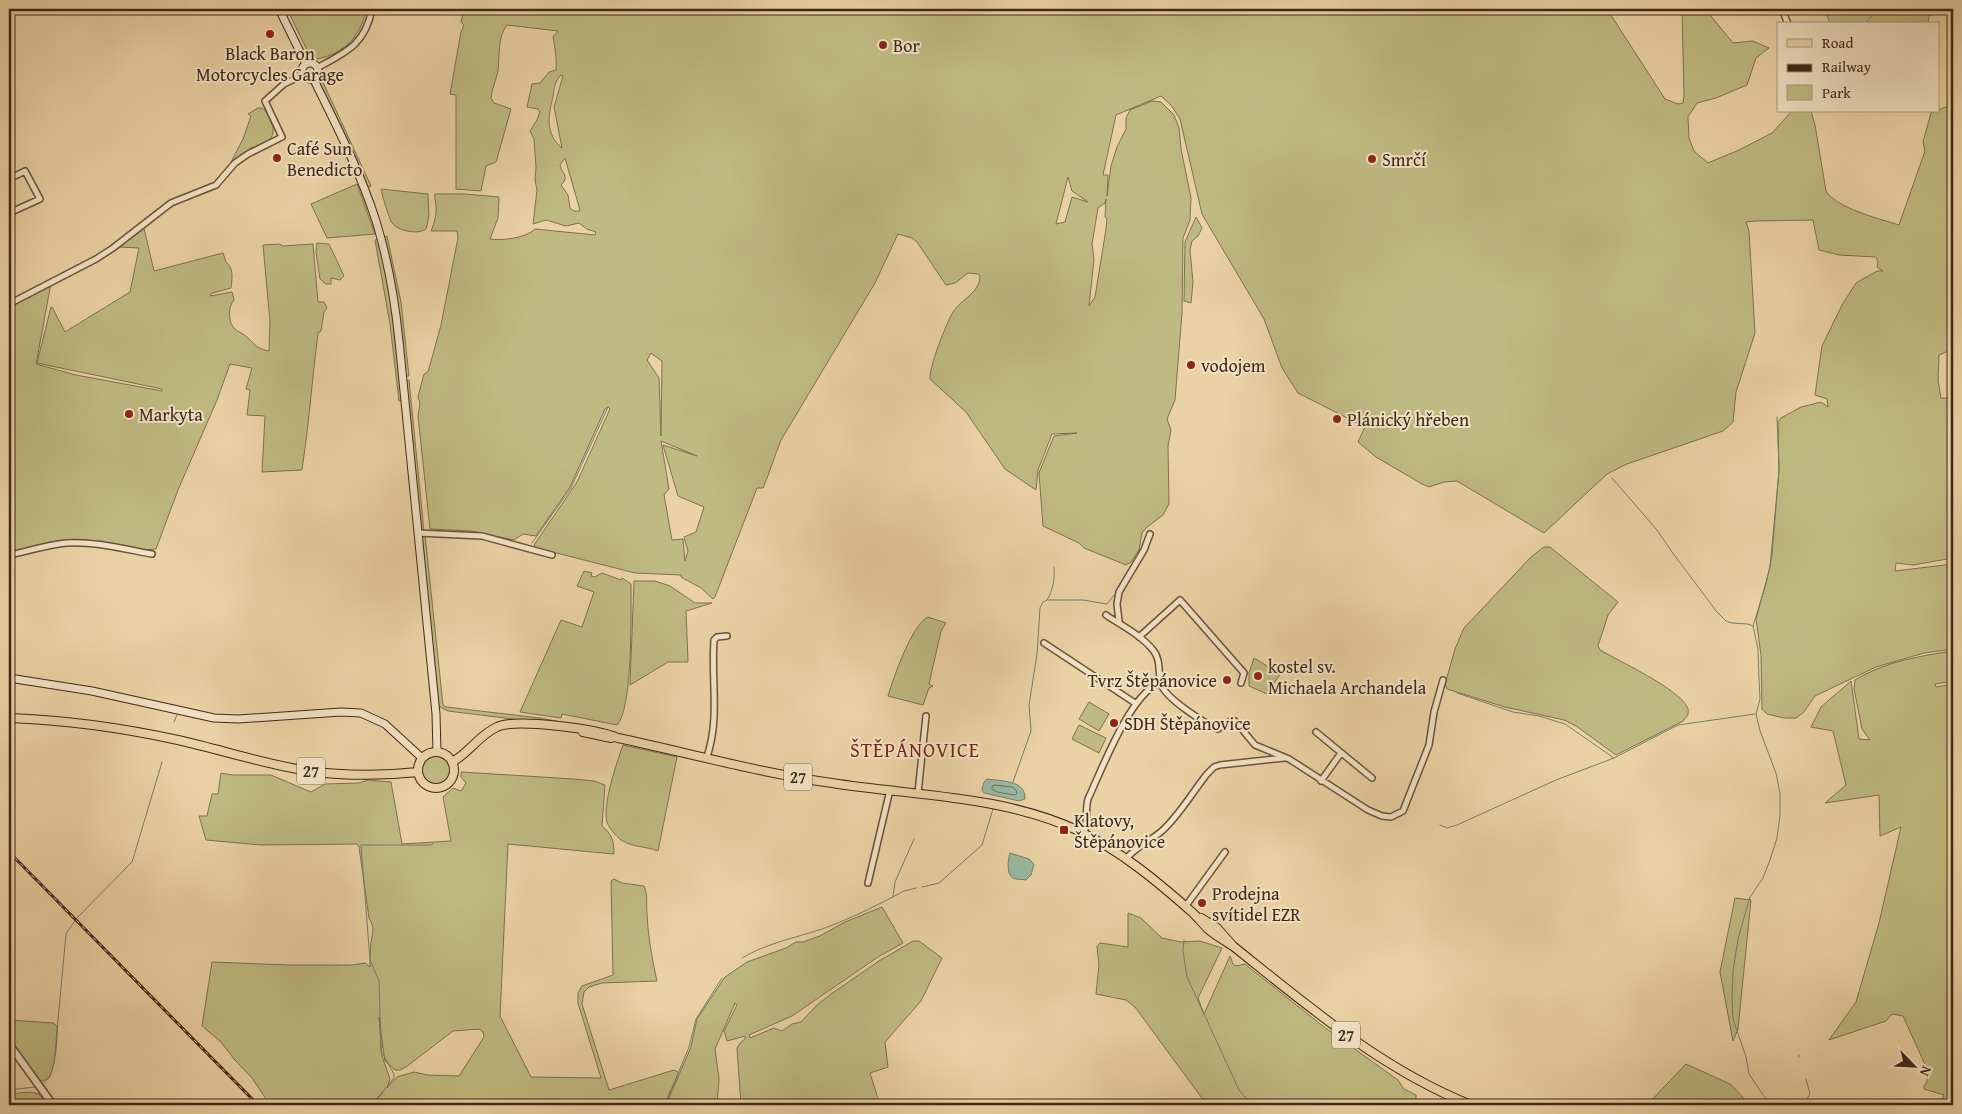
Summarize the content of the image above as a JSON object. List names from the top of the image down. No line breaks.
{"streets":{"main road":["27"]},"districts":["ŠTĚPÁNOVICE"],"places":{"other":["Black Baron Motorcycles Garage","Bor","Café Sun Benedicto","Smrčí","vodojem","Markyta","Plánický hřeben","kostel sv. Michaela Archandela","Tvrz Štěpánovice","SDH Štěpánovice","Prodejna svítidel EZR"],"transit":["Klatovy, Štěpánovice"]},"legend":["Road","Railway","Park"],"north":"bottom right"}
